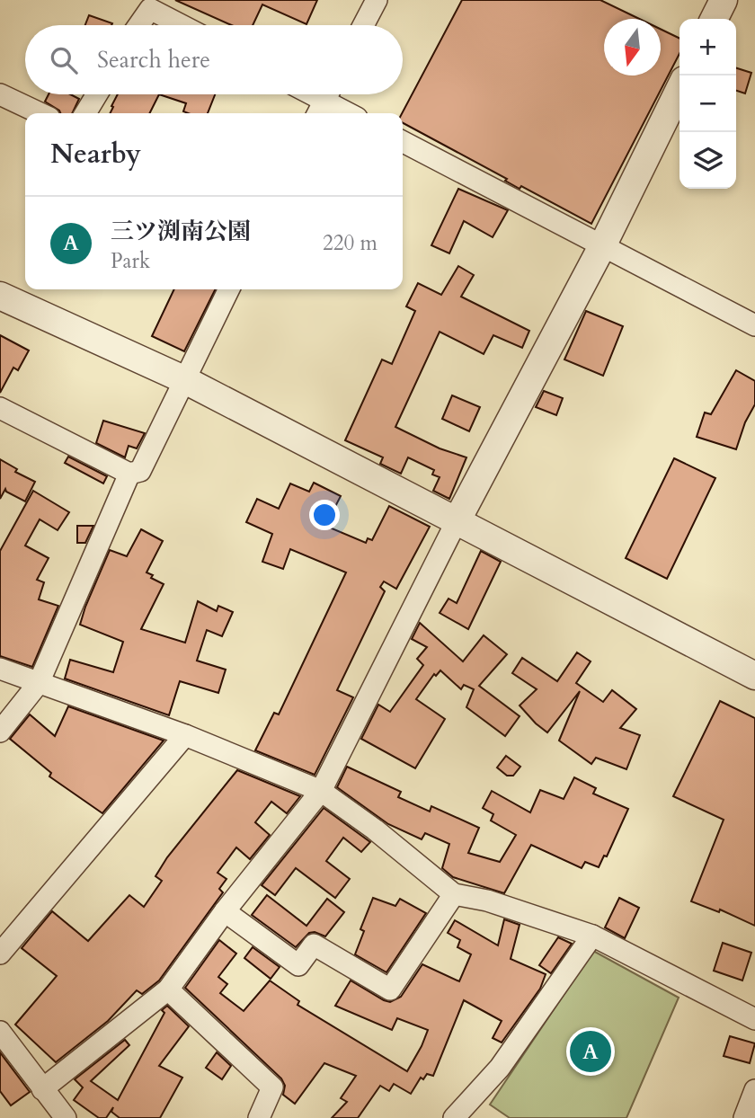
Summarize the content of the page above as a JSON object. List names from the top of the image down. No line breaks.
{"north":"bottom","page":{"map_buttons":["+","−"],"search":"Search here","heading":"Nearby","list":[{"mark":"A","name":"三ツ渕南公園","note":"Park","value":"220 m"}],"pins":"A"}}
